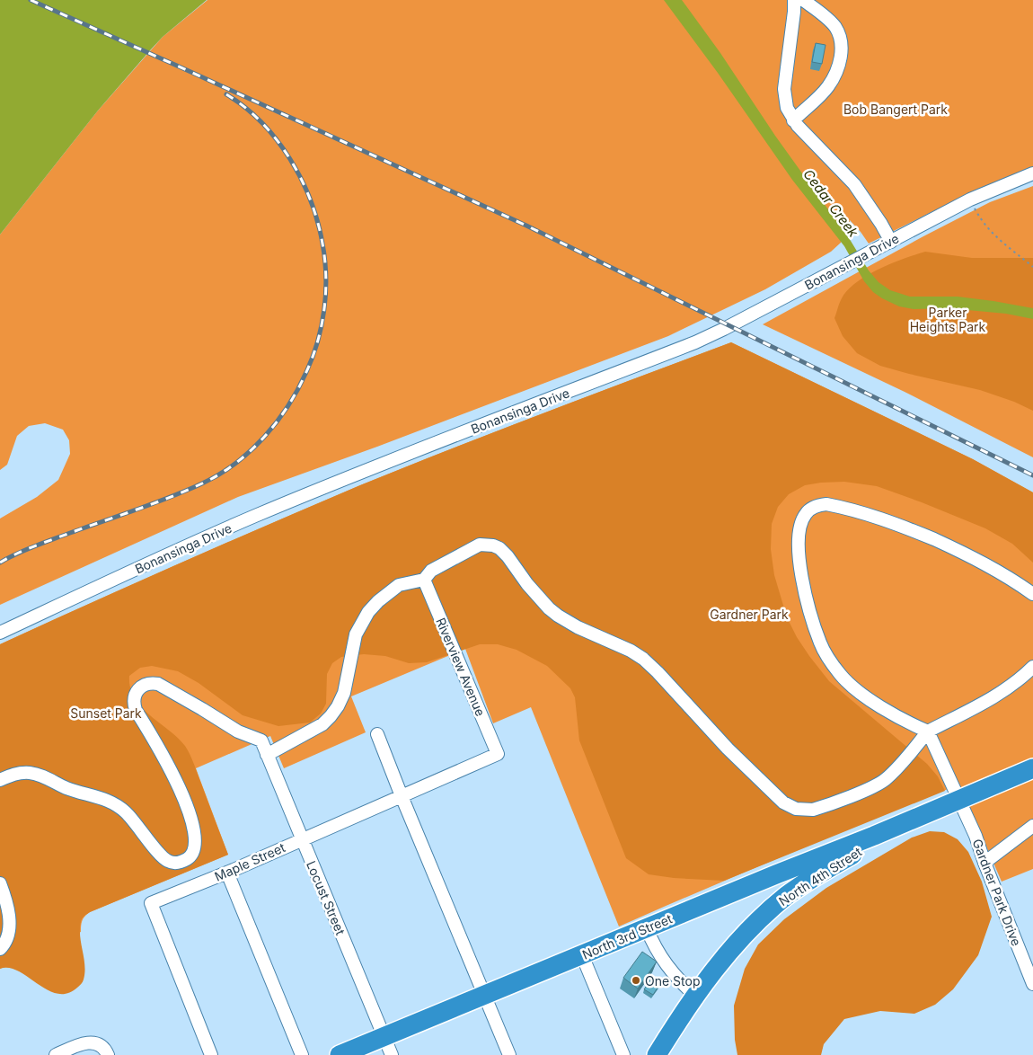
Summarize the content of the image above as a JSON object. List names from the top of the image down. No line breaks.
{"streets":{"highway":["North 4th Street","North 3rd Street"],"street":["Bonansinga Drive","Riverview Avenue","Maple Street","Gardner Park Drive","Locust Street"]},"crossings":[["Riverview Avenue","Maple Street"],["Maple Street","Locust Street"],["North 4th Street","North 3rd Street"],["Locust Street","North 3rd Street"]],"water":["Cedar Creek"],"parks":["Bob Bangert Park","Parker Heights Park","Gardner Park","Sunset Park"],"places":["One Stop"]}
